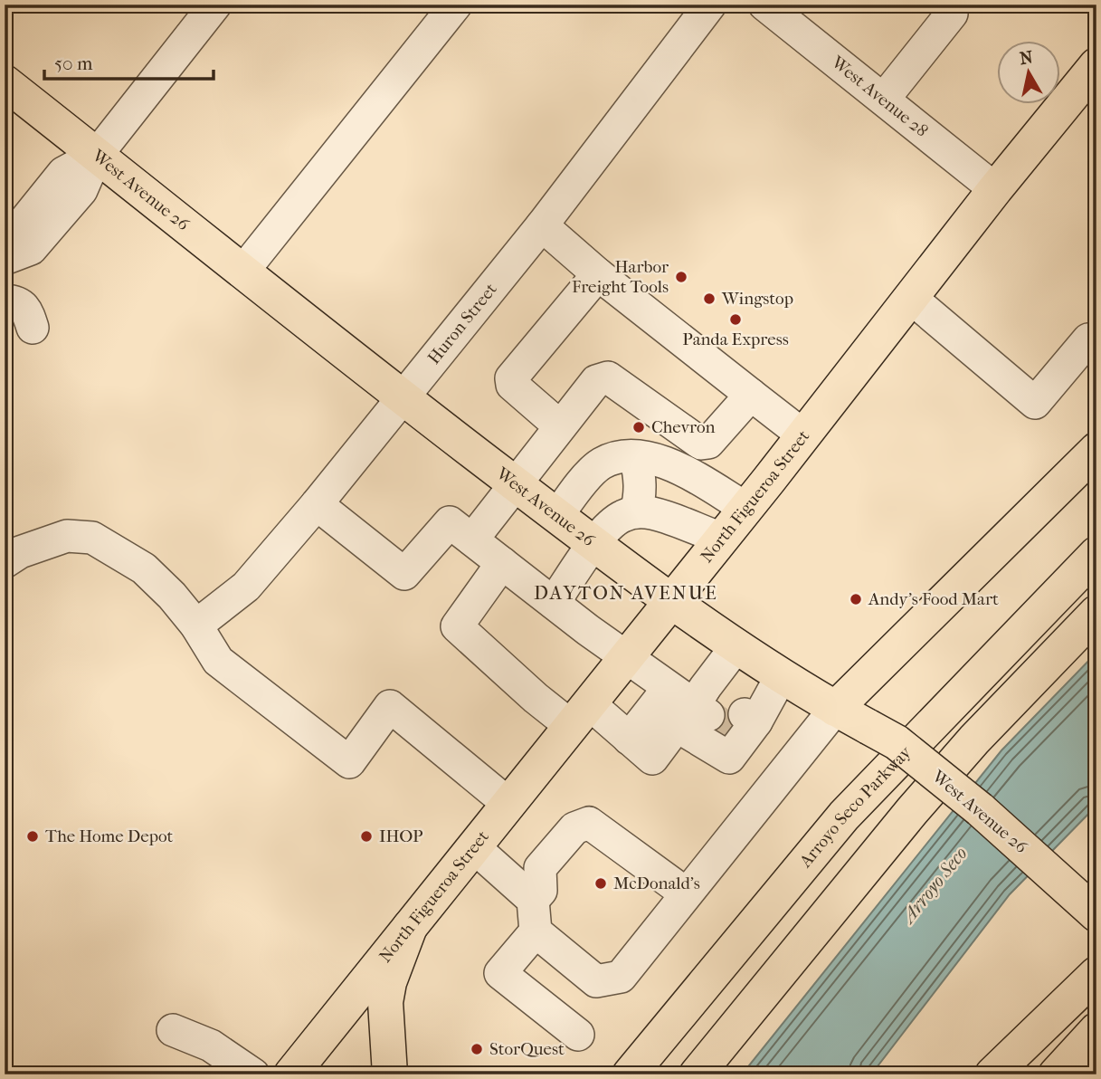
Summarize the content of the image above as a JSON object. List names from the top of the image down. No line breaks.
{"streets":{"main road":["West Avenue 26","North Figueroa Street","Arroyo Seco Parkway"],"street":["West Avenue 28","Huron Street"]},"crossings":[["West Avenue 28","North Figueroa Street"],["West Avenue 26","Huron Street"],["West Avenue 26","North Figueroa Street"]],"districts":["DAYTON AVENUE"],"water":["Arroyo Seco"],"places":["Harbor Freight Tools","Wingstop","Panda Express","Chevron","Andy's Food Mart","The Home Depot","IHOP","McDonald's","StorQuest"],"scale_bar":"50 m","north":"top"}
